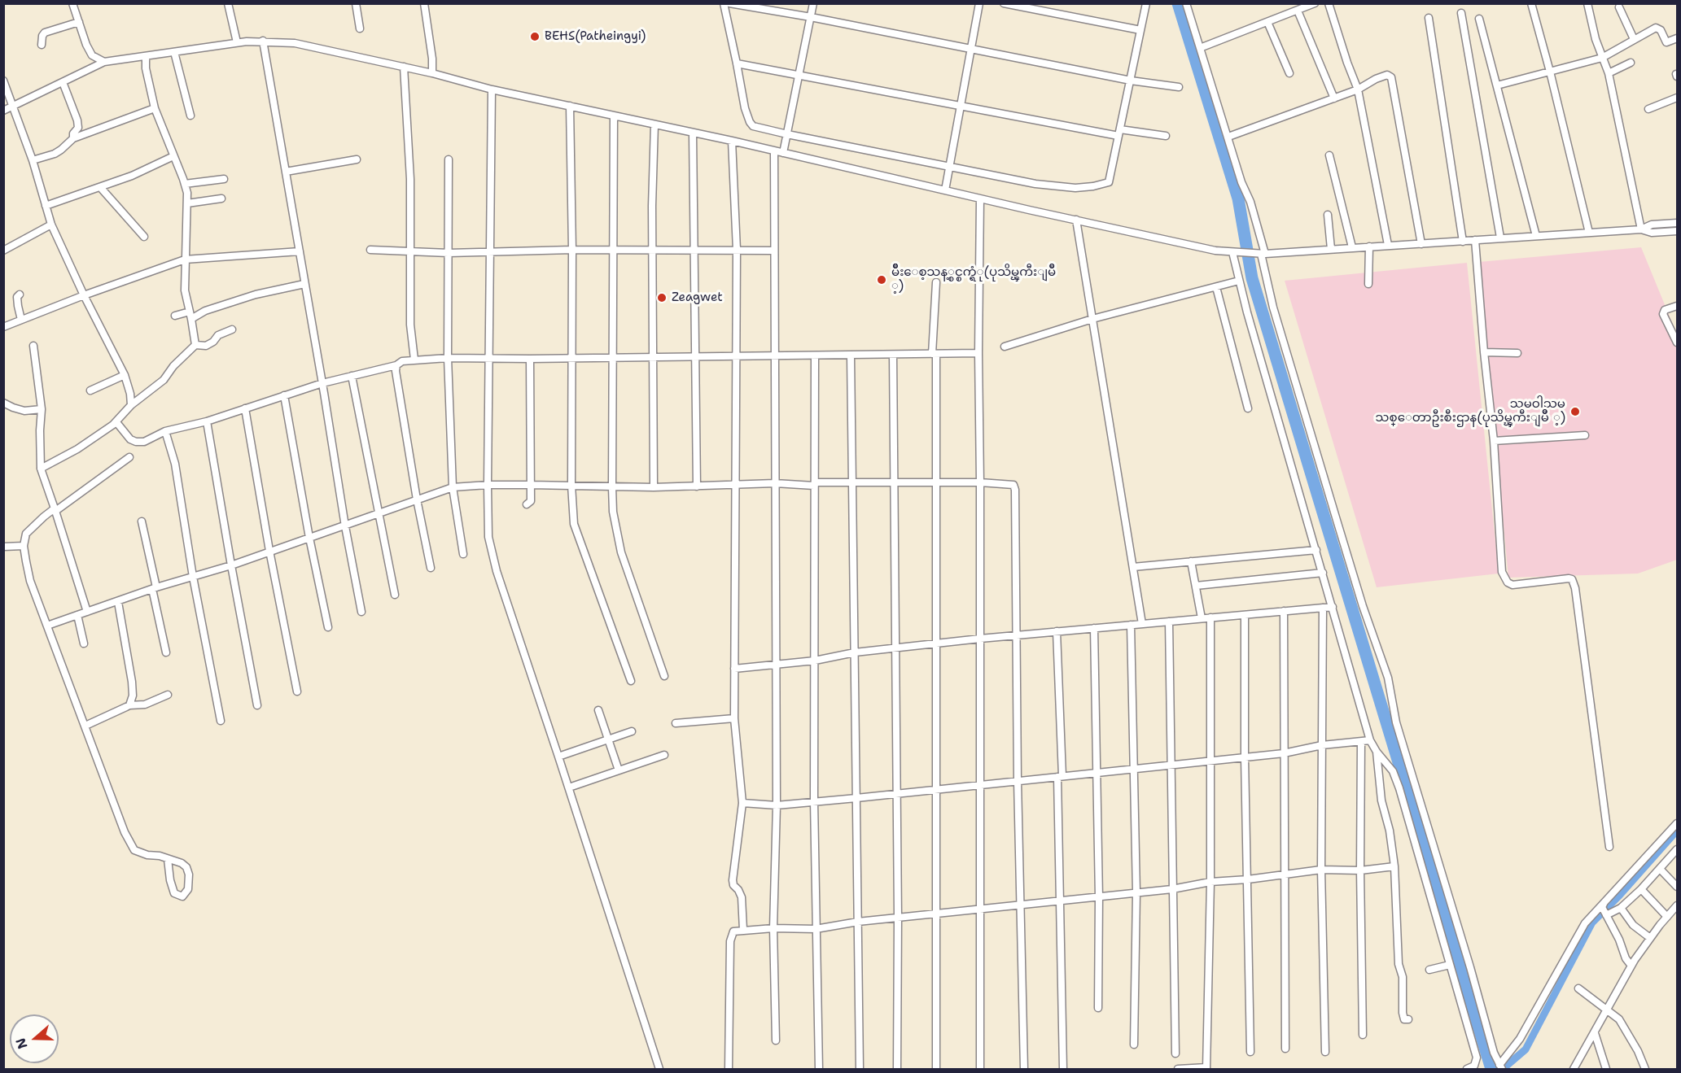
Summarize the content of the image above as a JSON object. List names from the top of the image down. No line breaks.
{"places":["BEHS(Patheingyi)","မ်ိဳးေစ့သန့္စင္စက္ရံု(ပုသိမ္ၾကီးျမိဳ ့)","Zeagwet","သမဝါသမ သစ္ေတာဦးစီးဌာန(ပုသိမ္ၾကီးျမိဳ ့)"],"north":"left"}
